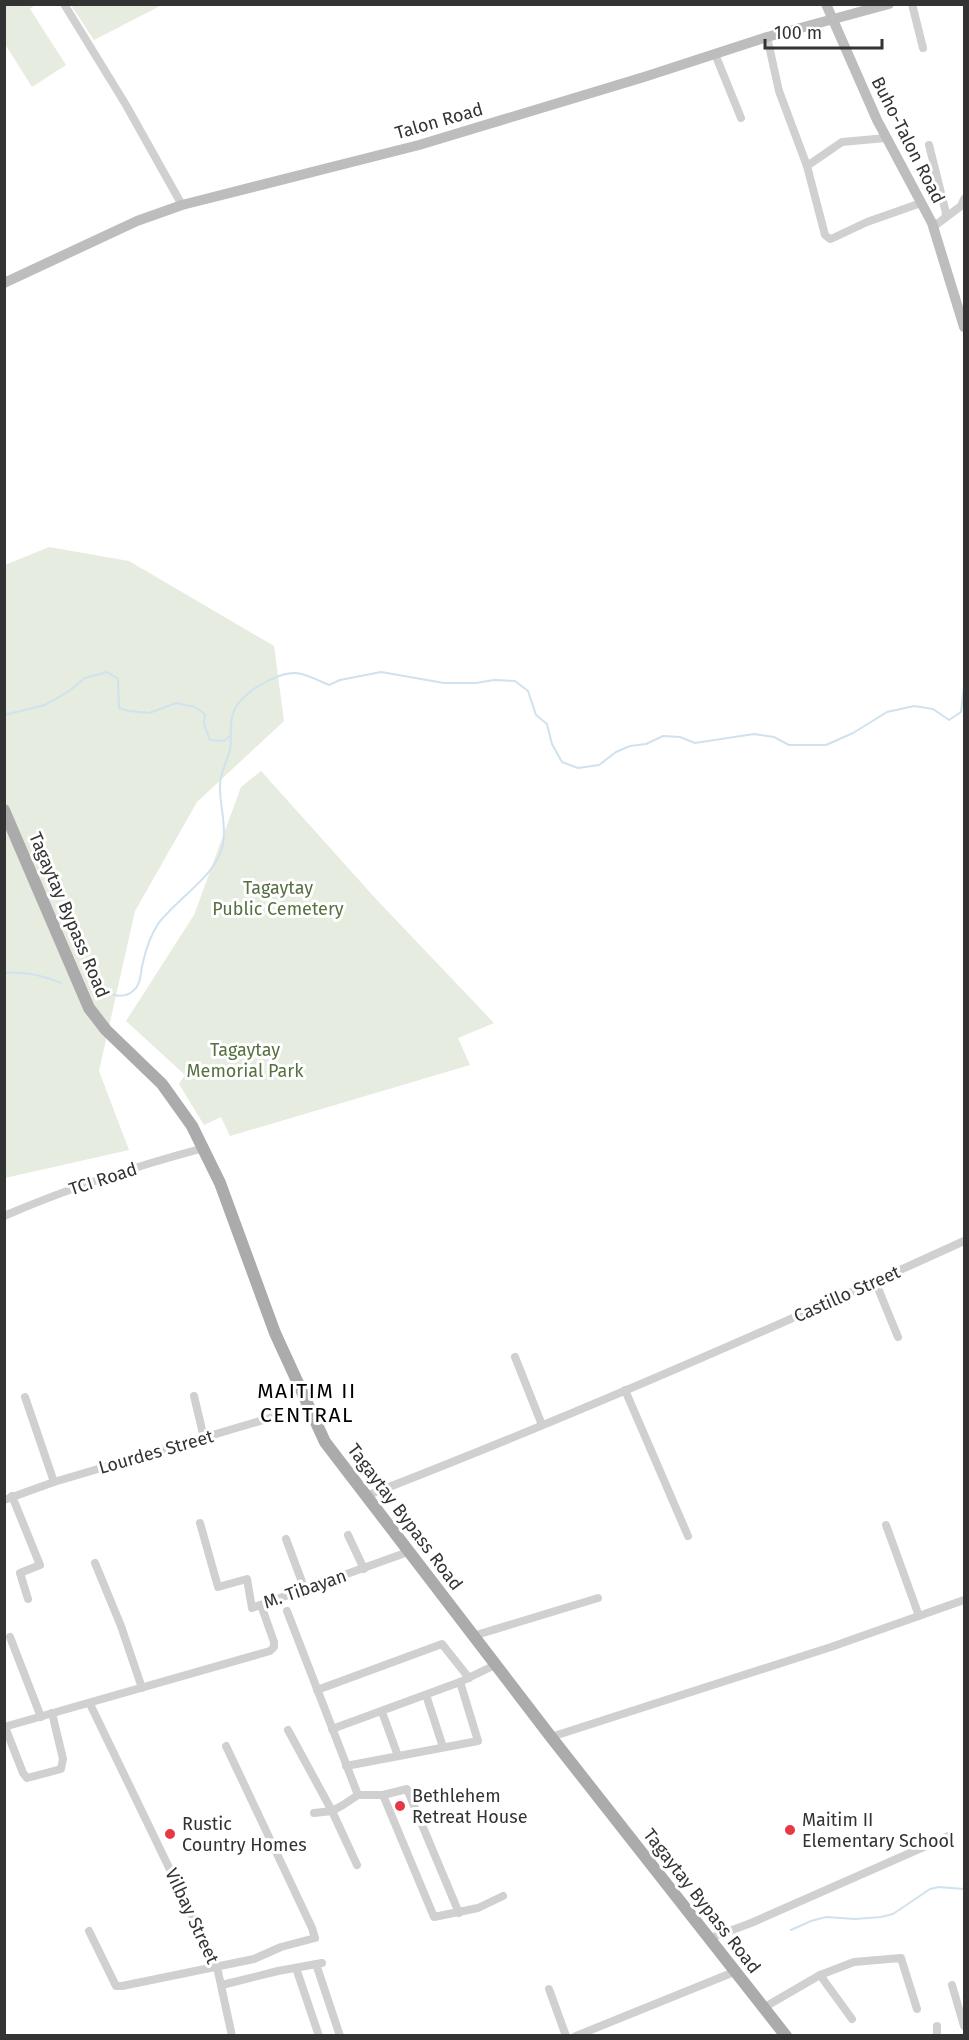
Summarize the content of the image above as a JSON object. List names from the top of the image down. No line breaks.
{"streets":{"main road":["Tagaytay Bypass Road"],"street":["Talon Road","Buho-Talon Road","TCI Road","Castillo Street","Lourdes Street","M. Tibayan","Vilbay Street"]},"crossings":[["Talon Road","Buho-Talon Road"],["Tagaytay Bypass Road","TCI Road"],["Tagaytay Bypass Road","Castillo Street"],["Tagaytay Bypass Road","Lourdes Street"],["Tagaytay Bypass Road","M. Tibayan"]],"districts":["MAITIM II CENTRAL"],"parks":["Tagaytay Public Cemetery","Tagaytay Memorial Park"],"places":["Bethlehem Retreat House","Maitim II Elementary School","Rustic Country Homes"],"scale_bar":"100 m"}
